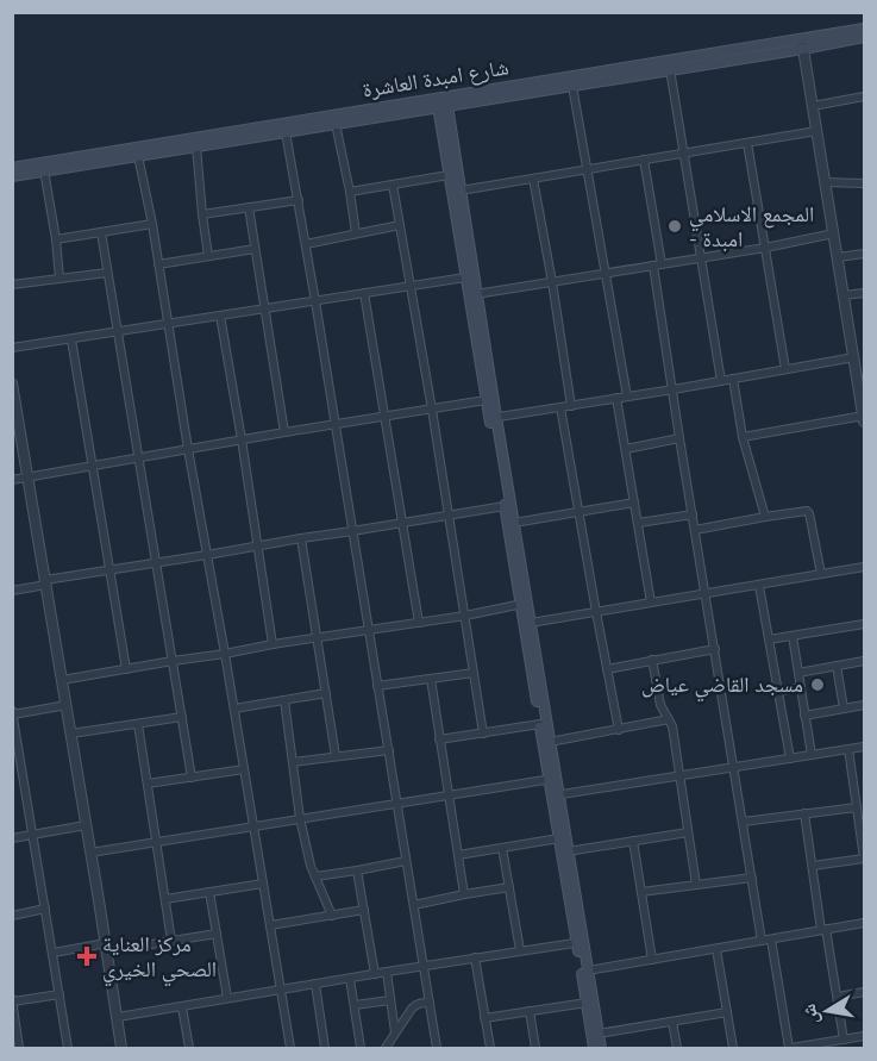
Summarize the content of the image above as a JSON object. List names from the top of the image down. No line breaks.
{"streets":{"main road":["شارع امبدة العاشرة"]},"places":{"other":["المجمع الاسلامي - امبدة","مسجد القاضي عياض"],"health":["مركز العناية الصحي الخيري"]},"north":"left"}
